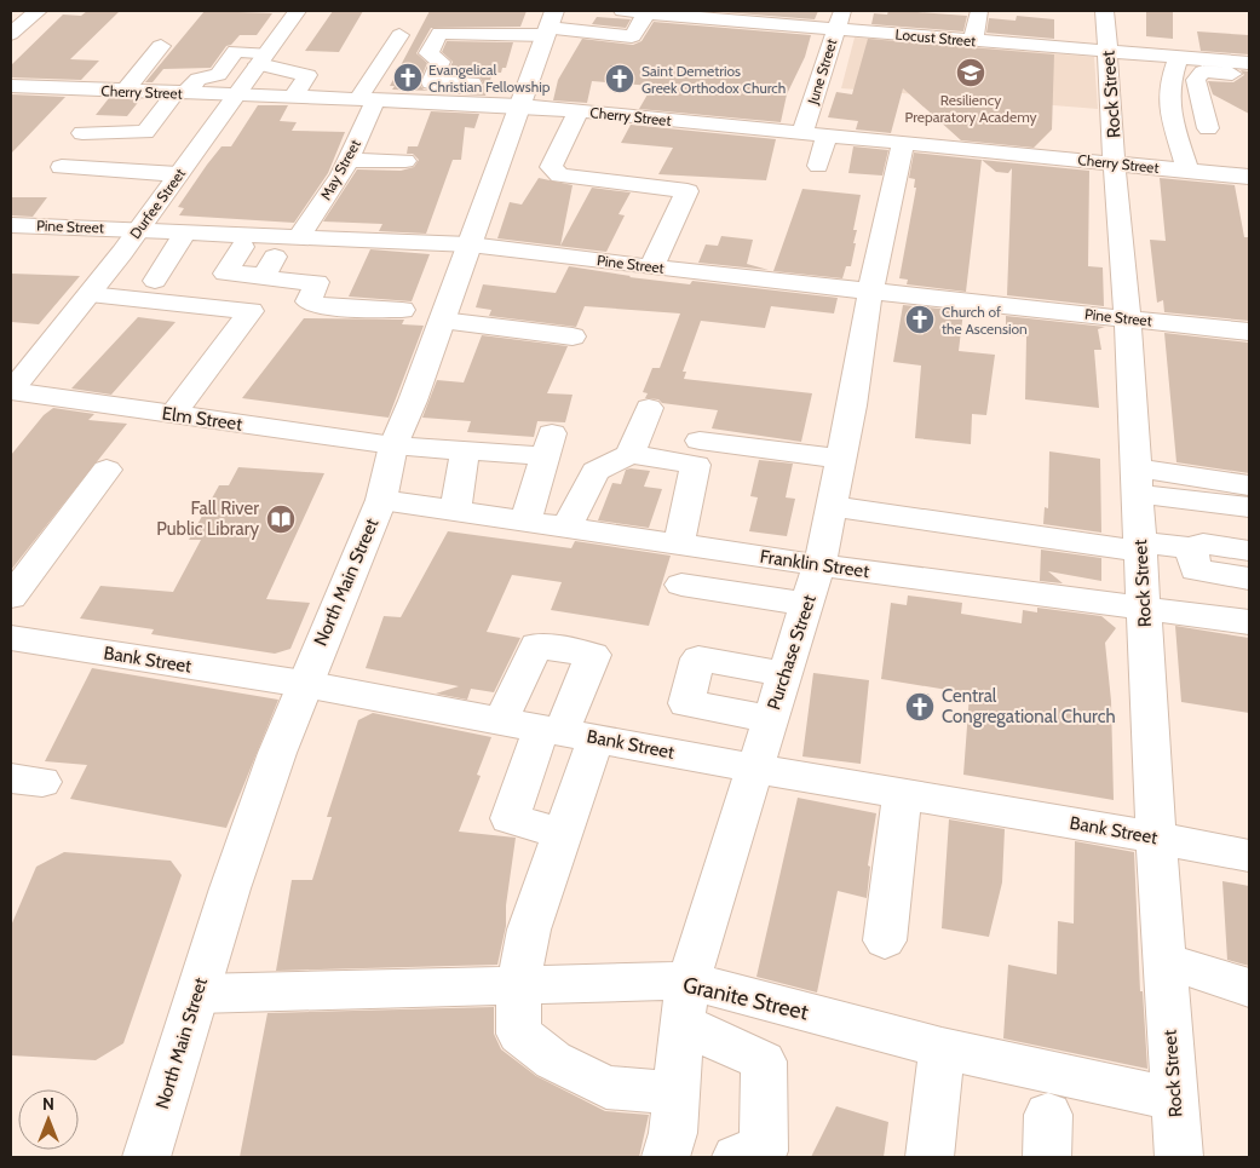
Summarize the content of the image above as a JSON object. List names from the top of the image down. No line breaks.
{"streets":{"street":["Locust Street","June Street","Cherry Street","Rock Street","May Street","Durfee Street","Pine Street","Elm Street","Franklin Street","North Main Street","Purchase Street","Bank Street","Granite Street"]},"crossings":[["Locust Street","June Street"],["Locust Street","Rock Street"],["June Street","Cherry Street"],["Cherry Street","Rock Street"],["Cherry Street","May Street"],["Cherry Street","Durfee Street"],["Cherry Street","North Main Street"],["Cherry Street","Purchase Street"],["Rock Street","Pine Street"],["Rock Street","Franklin Street"],["Rock Street","Bank Street"],["Rock Street","Granite Street"],["May Street","Pine Street"],["Durfee Street","Pine Street"],["Durfee Street","Elm Street"],["Pine Street","North Main Street"],["Pine Street","Purchase Street"],["Elm Street","Franklin Street"],["Elm Street","North Main Street"],["Franklin Street","North Main Street"],["Franklin Street","Purchase Street"],["North Main Street","Bank Street"],["North Main Street","Granite Street"],["Purchase Street","Bank Street"],["Purchase Street","Granite Street"]],"places":{"school or university":["Resiliency Preparatory Academy"],"church":["Evangelical Christian Fellowship","Saint Demetrios Greek Orthodox Church","Church of the Ascension","Central Congregational Church"],"library":["Fall River Public Library"]},"north":"top"}
